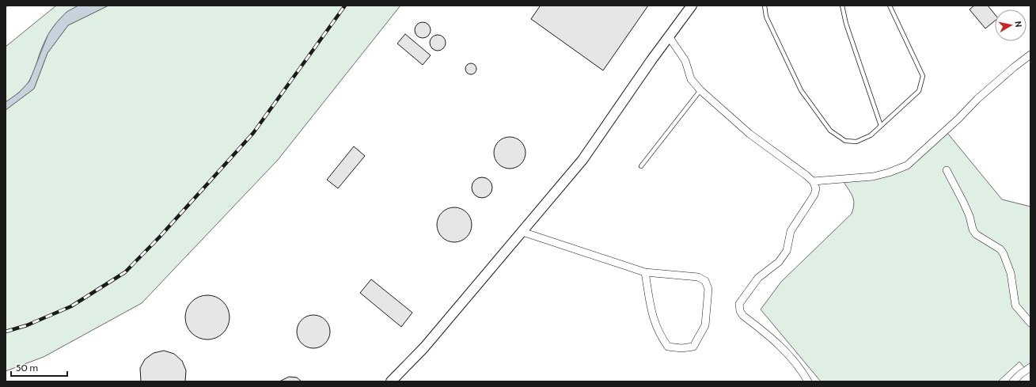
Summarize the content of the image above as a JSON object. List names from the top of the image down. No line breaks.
{"scale_bar":"50 m","north":"right"}
